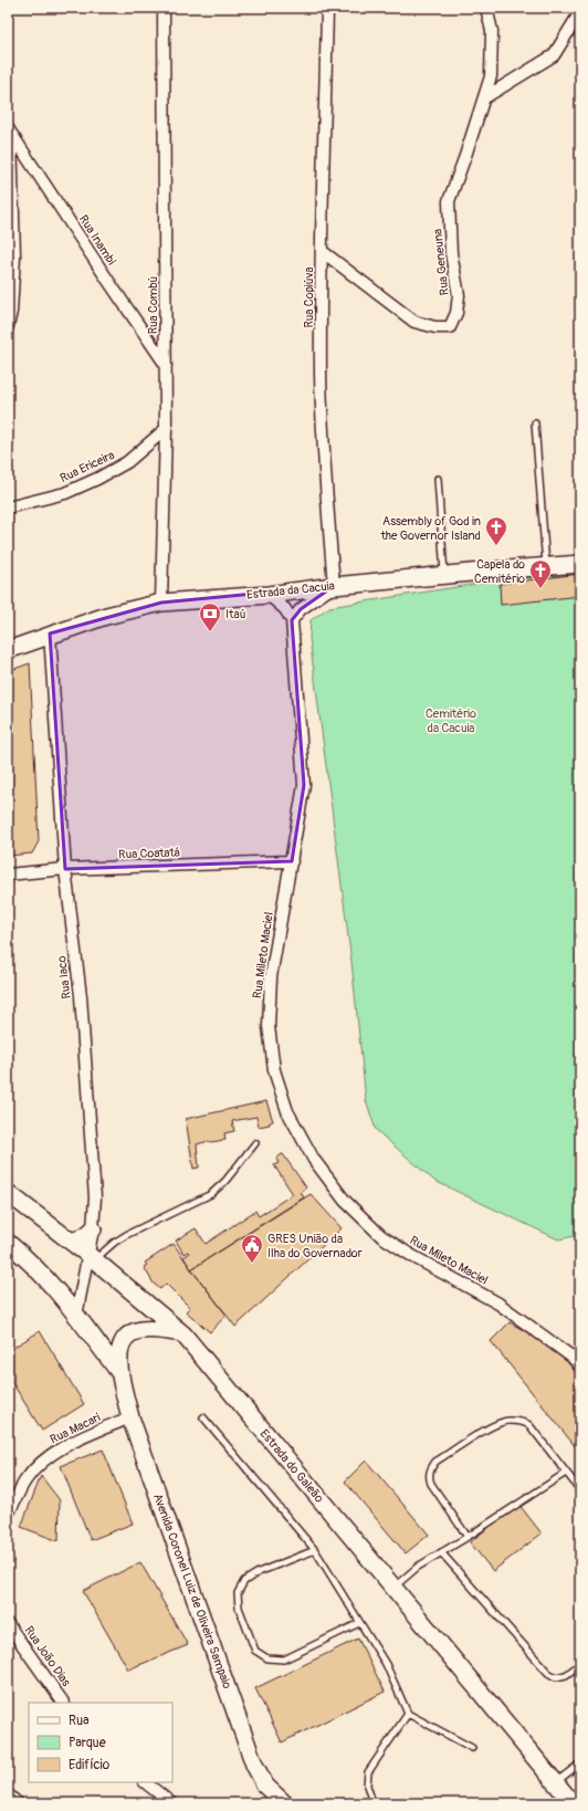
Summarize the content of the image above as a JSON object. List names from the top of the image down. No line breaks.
{"streets":{"main road":["Estrada da Cacuia","Estrada do Galeão","Avenida Coronel Luiz de Oliveira Sampaio"],"street":["Rua Inambi","Rua Geneuna","Rua Copiúva","Rua Combú","Rua Ericeira","Rua Coatatá","Rua Mileto Maciel","Rua Iaco","Rua Macari","Rua João Dias"]},"crossings":[["Rua Inambi","Rua Combú"],["Rua Geneuna","Rua Copiúva"],["Rua Copiúva","Estrada da Cacuia"],["Rua Combú","Rua Ericeira"],["Rua Combú","Estrada da Cacuia"],["Estrada da Cacuia","Rua Iaco"],["Rua Coatatá","Rua Mileto Maciel"],["Rua Coatatá","Rua Iaco"],["Rua Iaco","Estrada do Galeão"],["Rua Macari","Avenida Coronel Luiz de Oliveira Sampaio"]],"parks":["Cemitério da Cacuia"],"places":{"church":["Assembly of God in the Governor Island","Capela do Cemitério"],"bank":["Itaú"],"public building":["GRES União da Ilha do Governador"]},"legend":["Rua","Parque","Edifício"]}
